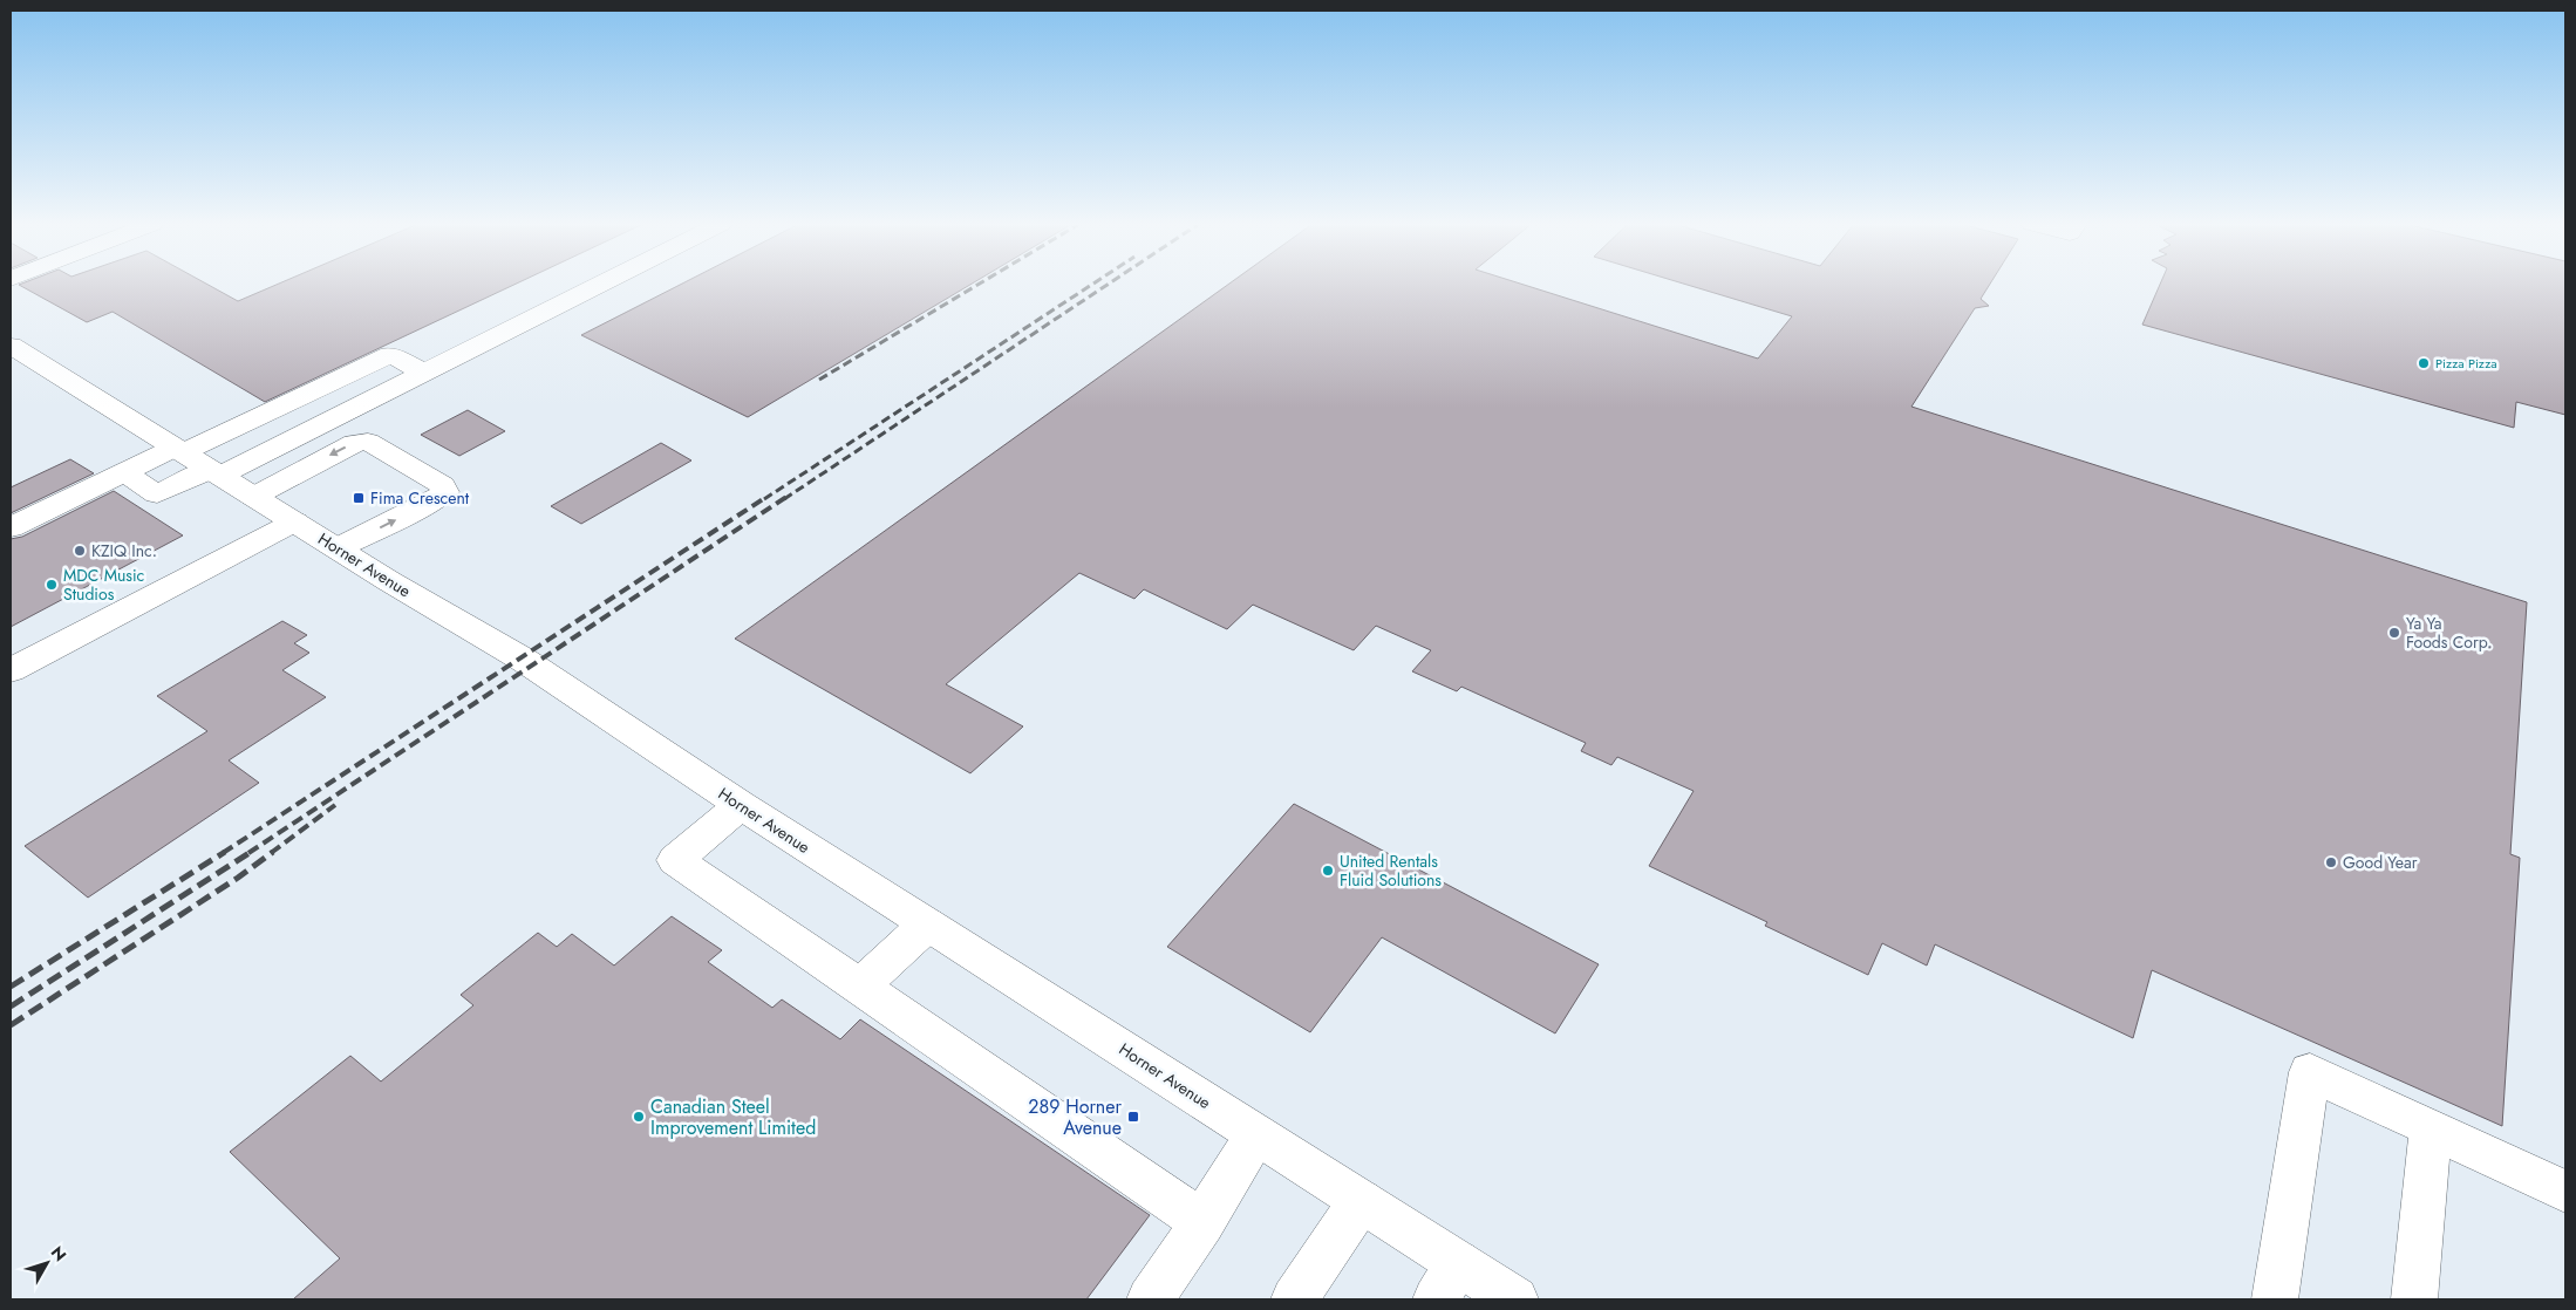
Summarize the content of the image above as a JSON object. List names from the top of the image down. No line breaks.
{"streets":{"main road":["Horner Avenue"]},"places":{"other":["Pizza Pizza","KZIQ Inc.","MDC Music Studios","Ya Ya Foods Corp.","Good Year","United Rentals Fluid Solutions","Canadian Steel Improvement Limited"],"transit":["Fima Crescent","289 Horner Avenue"]},"north":"top right"}
